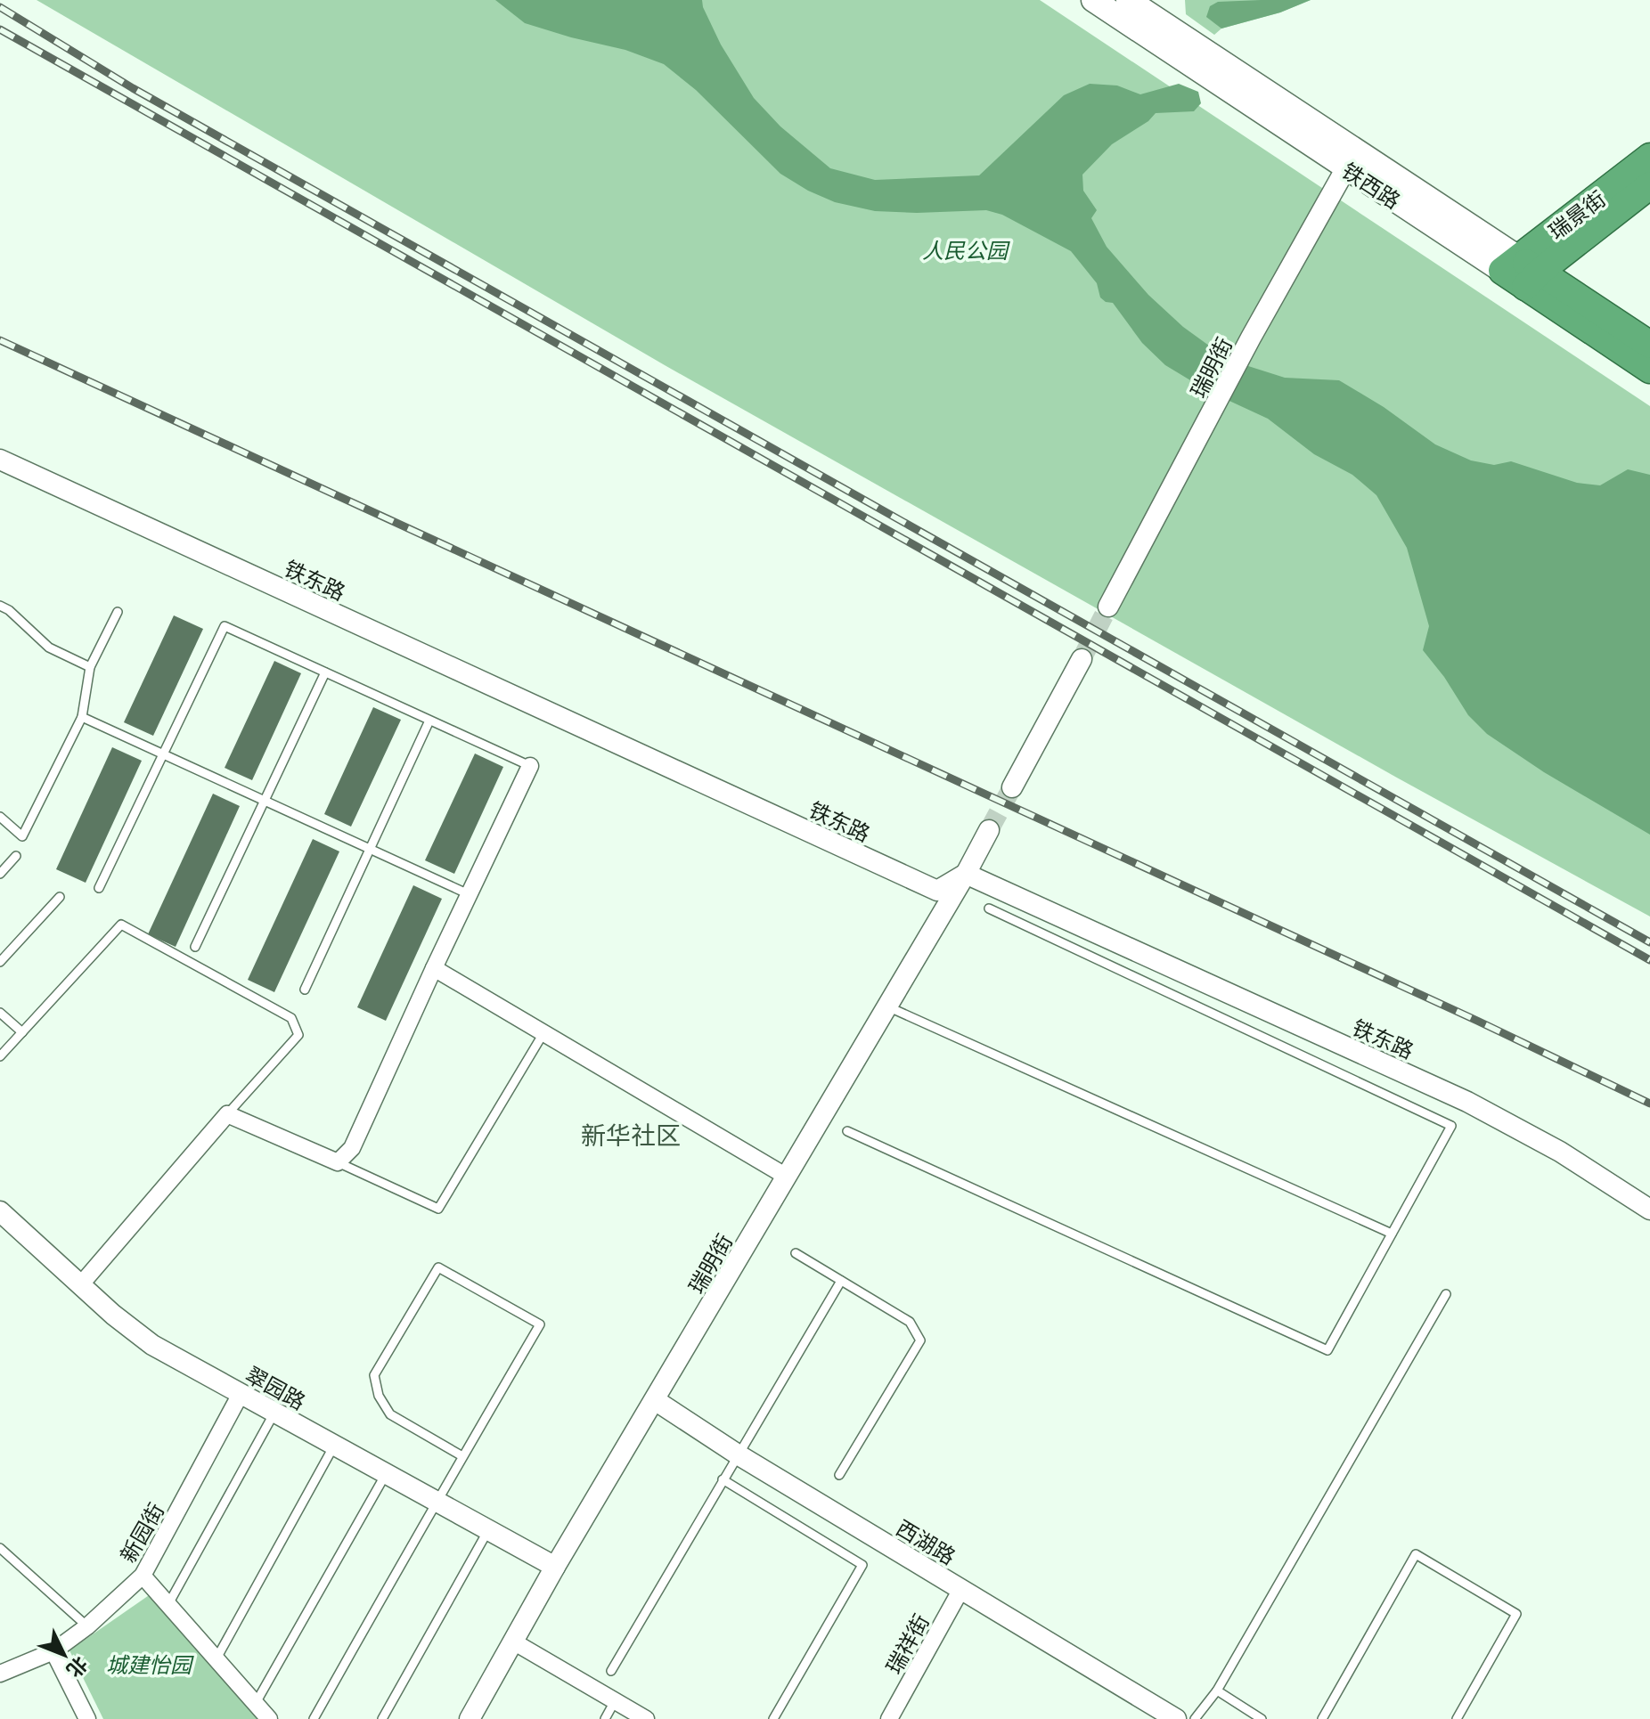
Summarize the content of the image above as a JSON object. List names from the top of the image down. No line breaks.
{"streets":{"highway":["铁西路","瑞景街"],"street":["瑞明街","铁东路","翠园路","新园街","西湖路","瑞祥街"]},"crossings":[["铁西路","瑞景街"],["铁西路","瑞明街"],["瑞明街","铁东路"],["瑞明街","翠园路"],["瑞明街","西湖路"],["翠园路","新园街"],["西湖路","瑞祥街"]],"districts":["新华社区"],"parks":["人民公园","城建怡园"],"north":"bottom right"}
